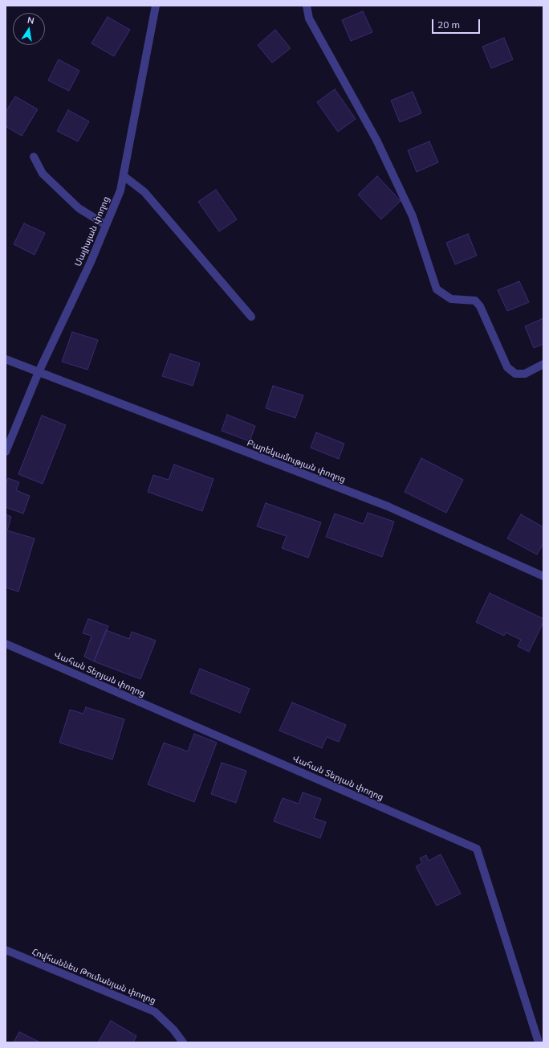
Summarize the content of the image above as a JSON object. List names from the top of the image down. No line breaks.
{"streets":{"street":["Մայիսյան փողոց","Բարեկամության փողոց","Վահան Տերյան փողոց","Հովհաննես Թումանյան փողոց"]},"crossings":[["Մայիսյան փողոց","Բարեկամության փողոց"]],"scale_bar":"20 m","north":"top"}
